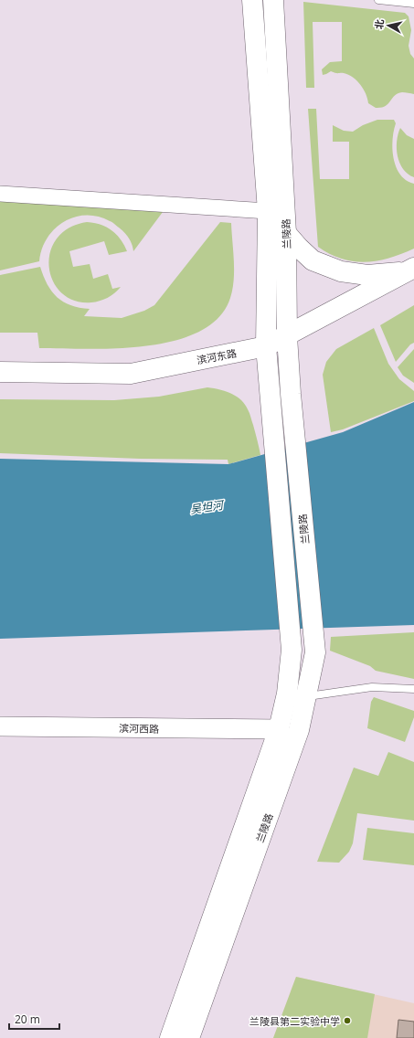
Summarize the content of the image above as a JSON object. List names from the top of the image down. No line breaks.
{"streets":{"main road":["兰陵路","滨河东路"],"street":["滨河西路"]},"crossings":[["兰陵路","滨河东路"],["兰陵路","滨河西路"]],"water":["吴坦河"],"places":["兰陵县第二实验中学"],"scale_bar":"20 m","north":"left"}
